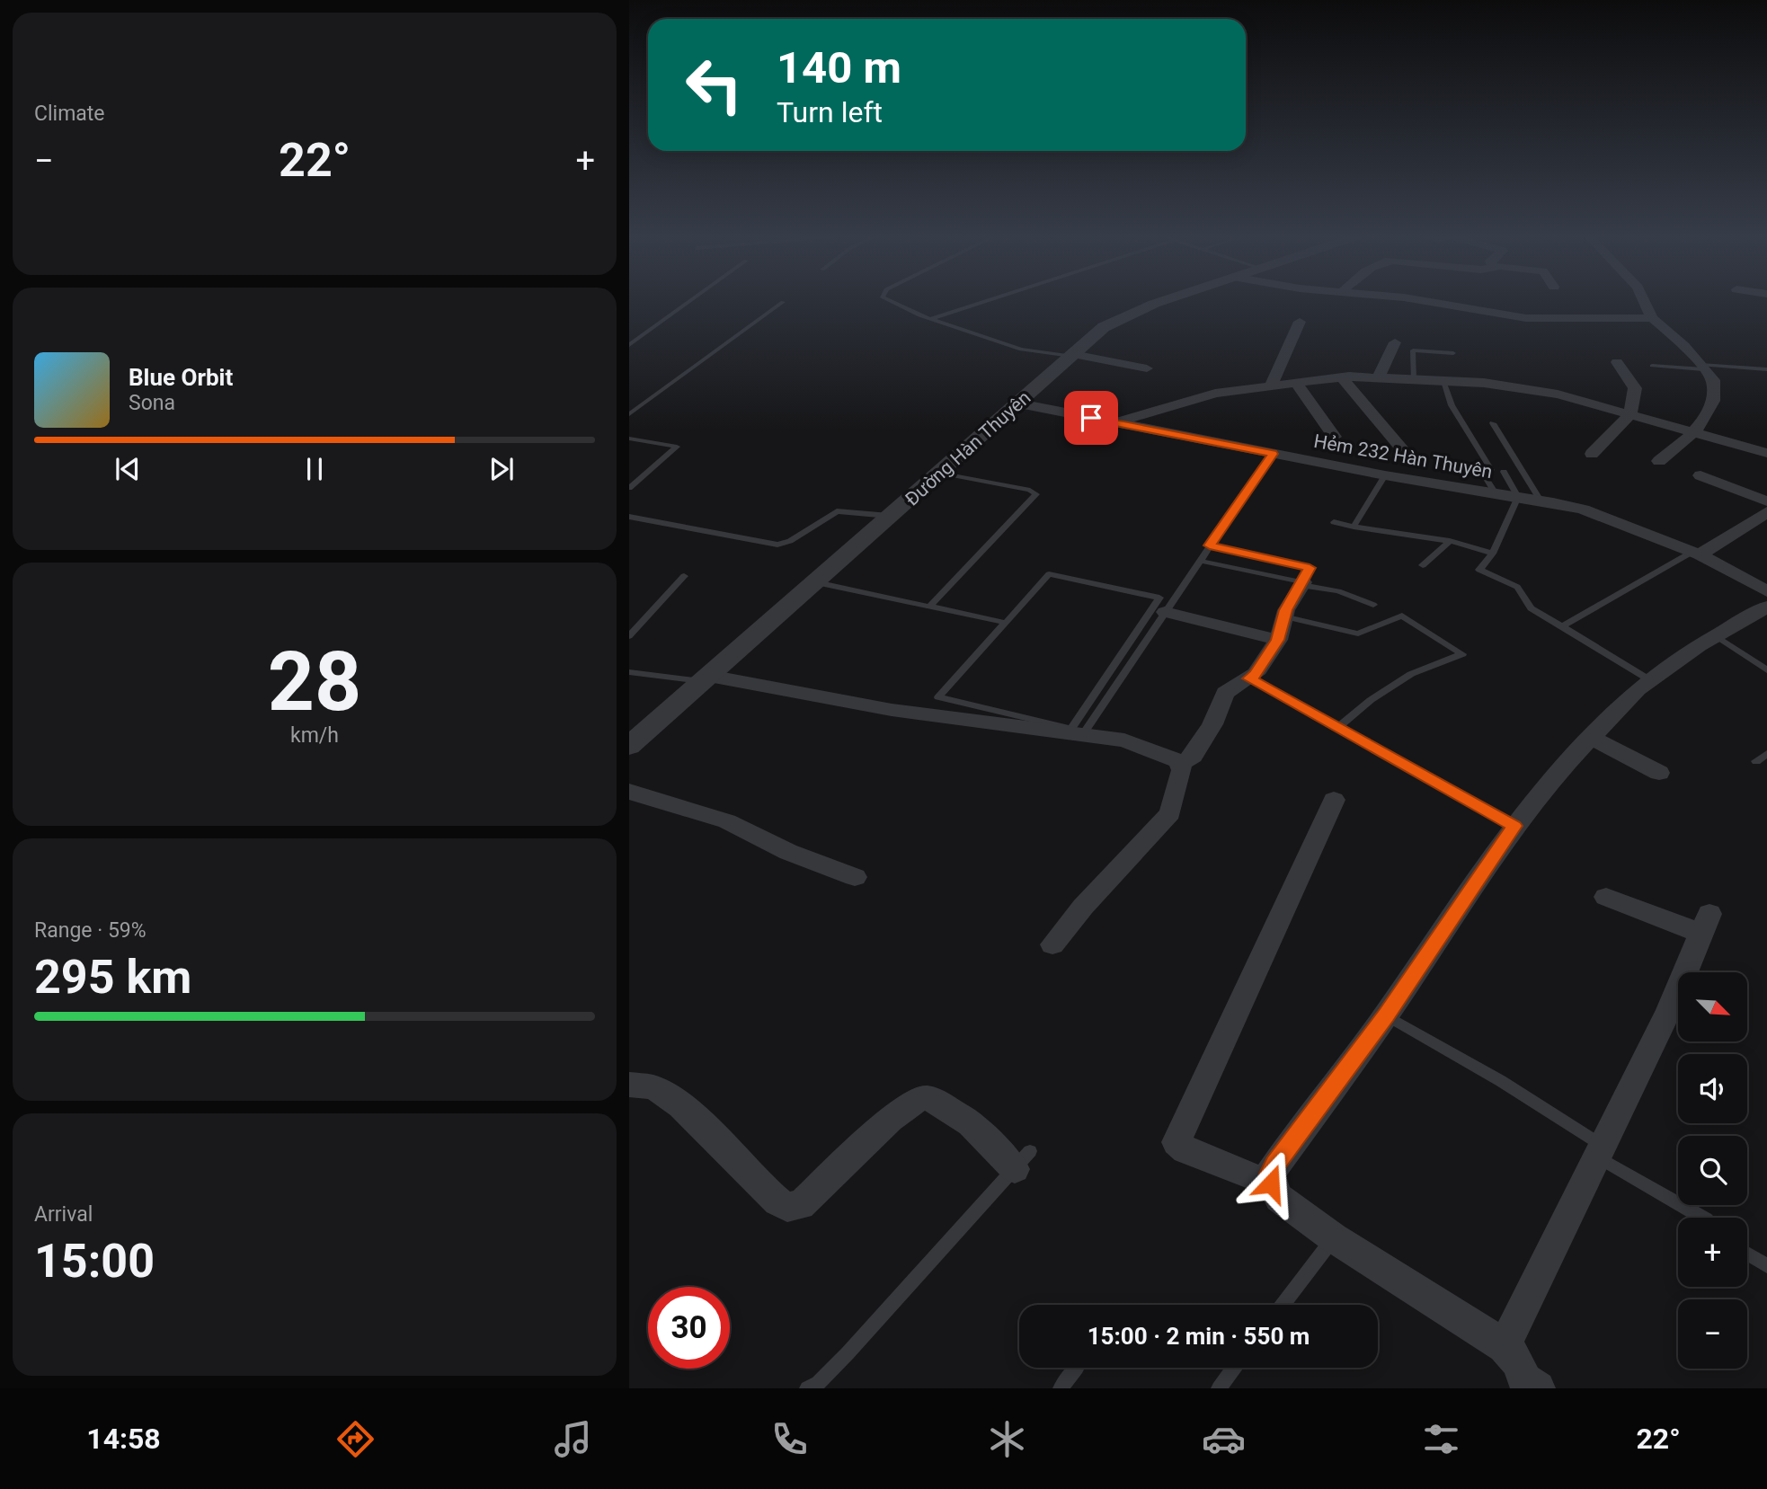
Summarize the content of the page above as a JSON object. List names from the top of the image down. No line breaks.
{"streets":{"street":["Đường Hàn Thuyên","Hẻm 232 Hàn Thuyên"]},"crossings":[["Đường Hàn Thuyên","Hẻm 232 Hàn Thuyên"]],"north":"bottom right","page":{"tile":["Climate",["28","km/h"],["Range · 59%","295 km"],["Arrival","15:00"]],"turn":["140 m","Turn left"],"heat":["−","22°","+"],"song":["Blue Orbit","Sona"],"map_buttons":["+","−"],"limit":"30","trip":"15:00 · 2 min · 550 m","tabs":["14:58","22°"]}}
